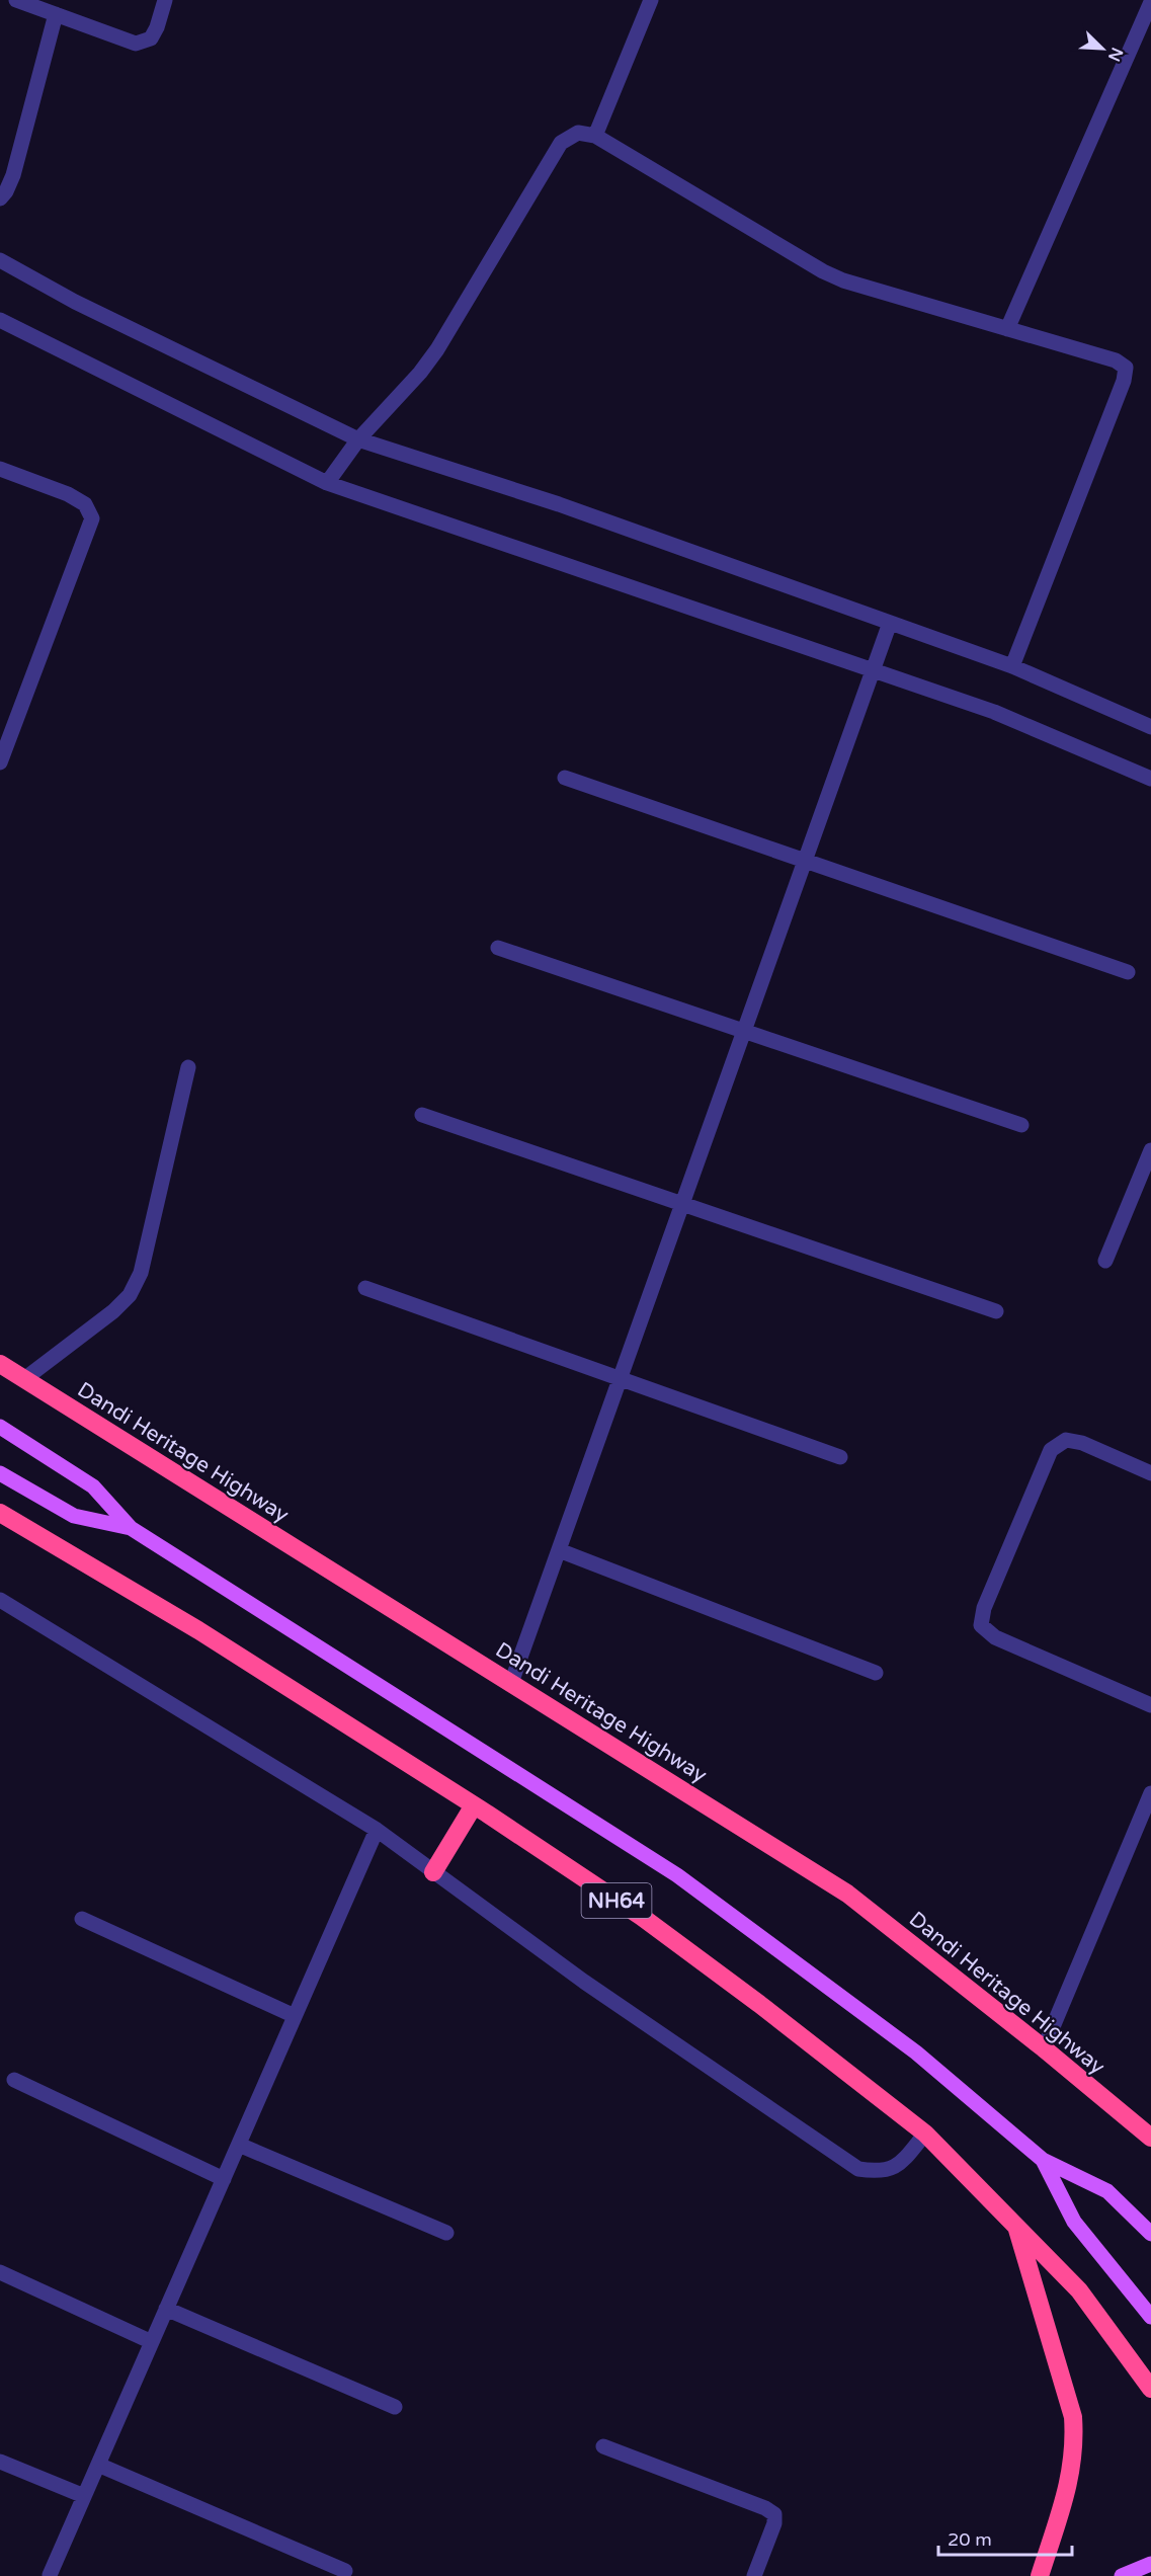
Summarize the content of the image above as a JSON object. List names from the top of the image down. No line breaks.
{"streets":{"highway":["Dandi Heritage Highway","NH64"]},"scale_bar":"20 m","north":"bottom right"}
